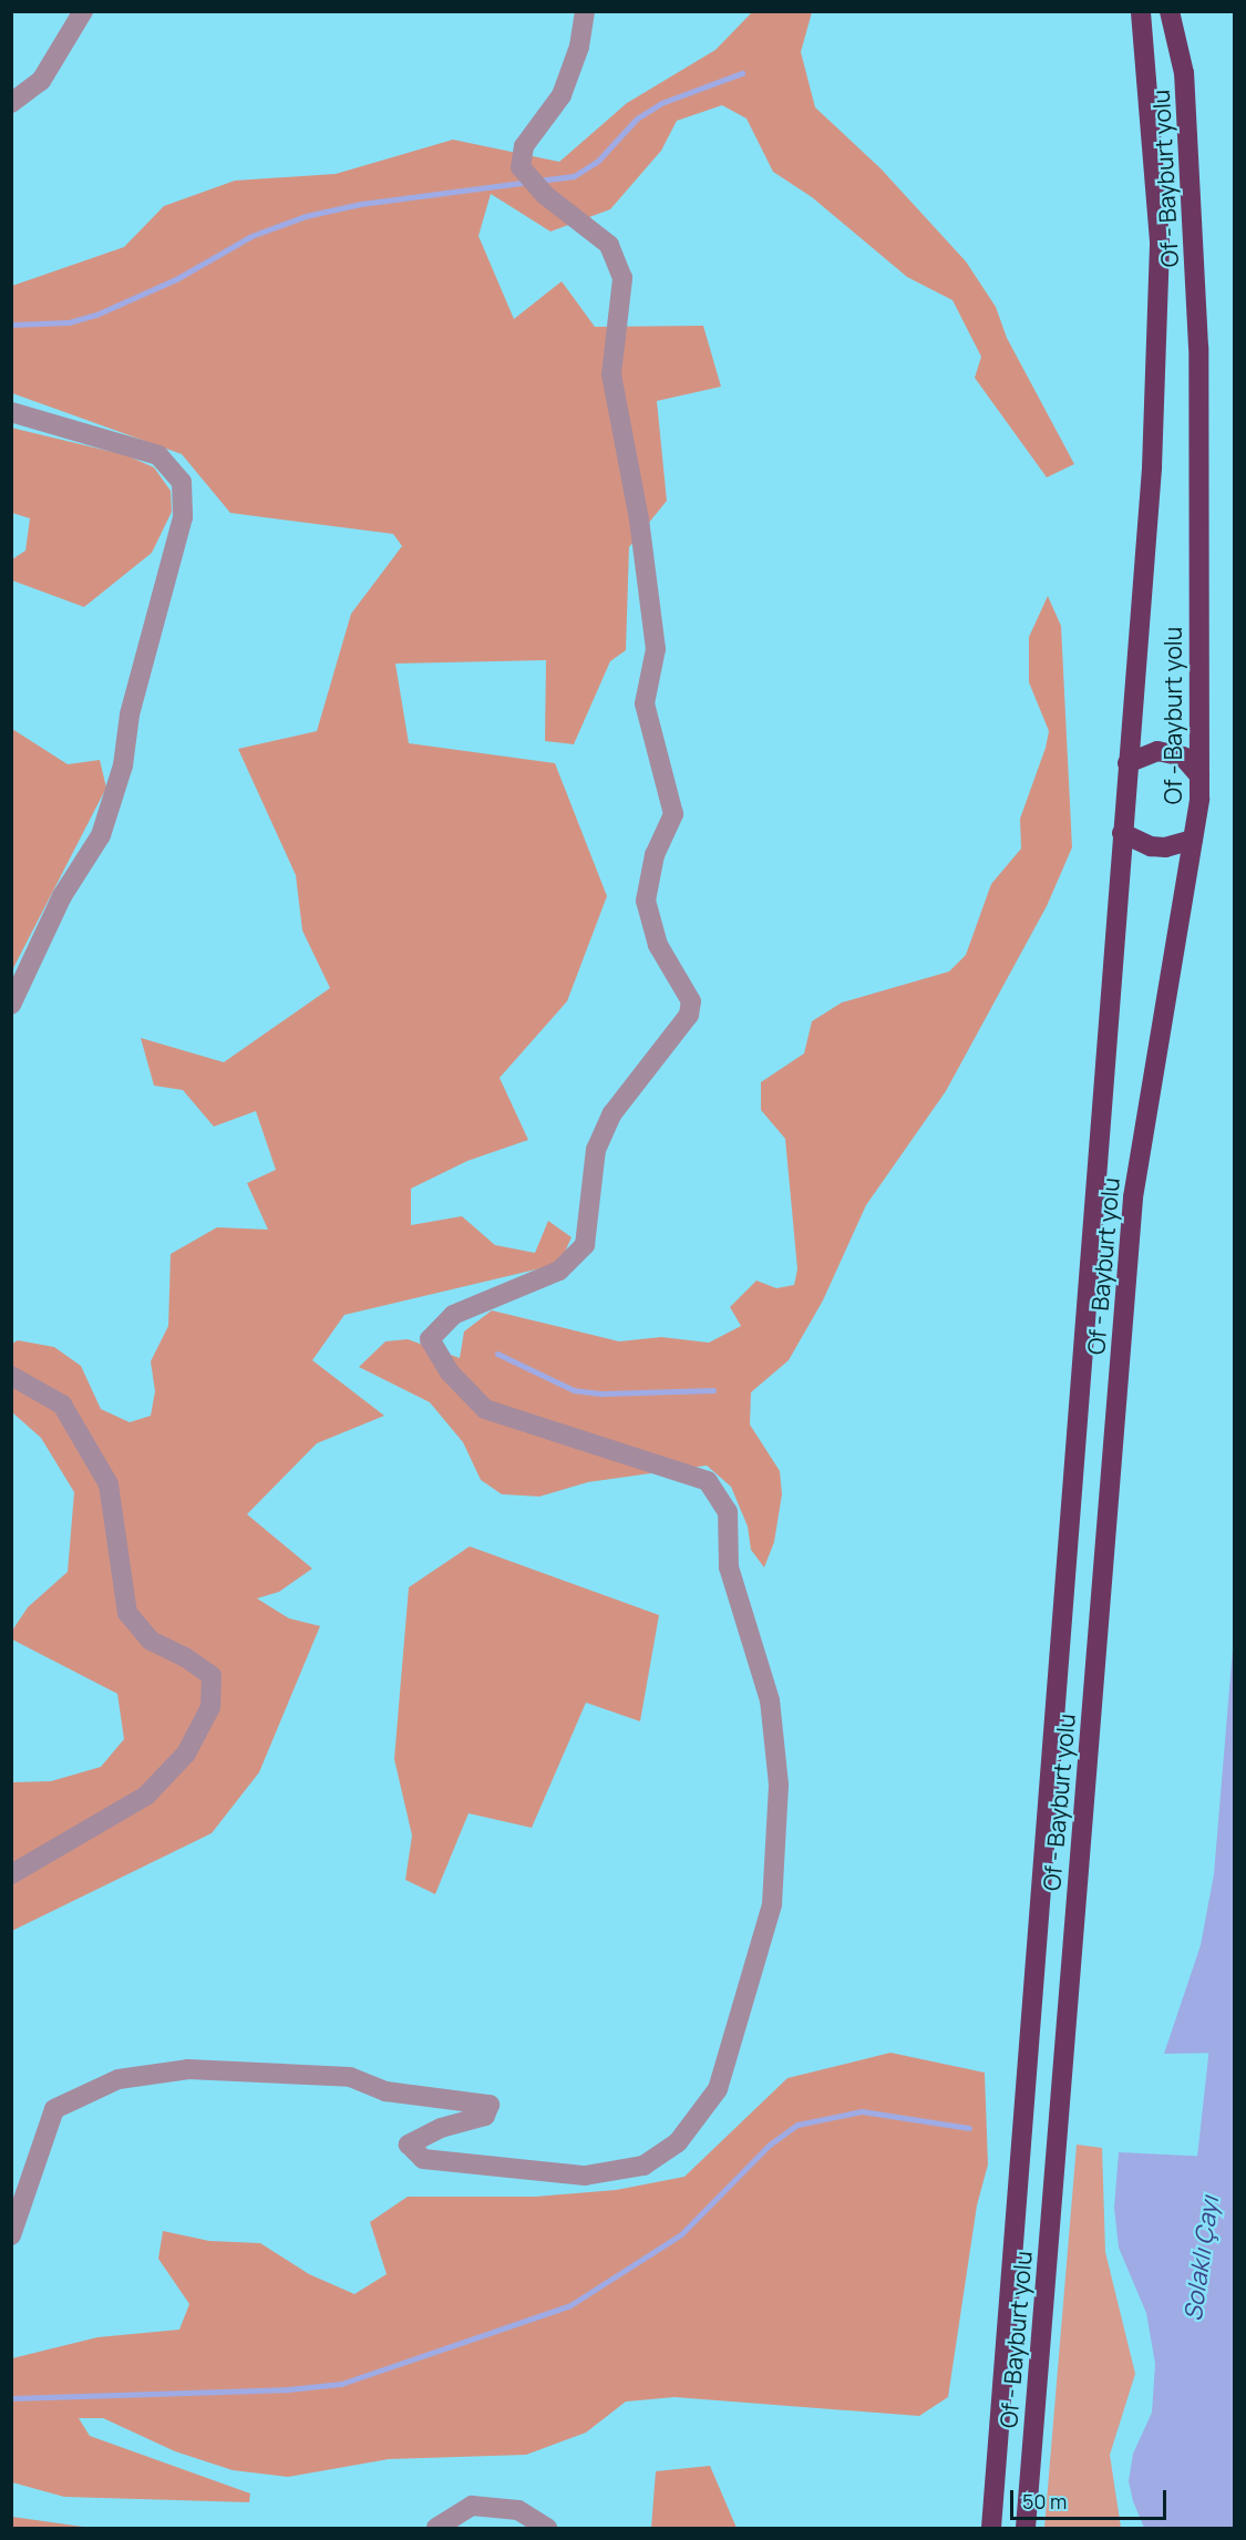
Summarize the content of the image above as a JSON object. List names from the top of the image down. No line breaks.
{"streets":{"highway":["Of - Bayburt yolu"]},"water":["Solaklı Çayı"],"scale_bar":"50 m"}
